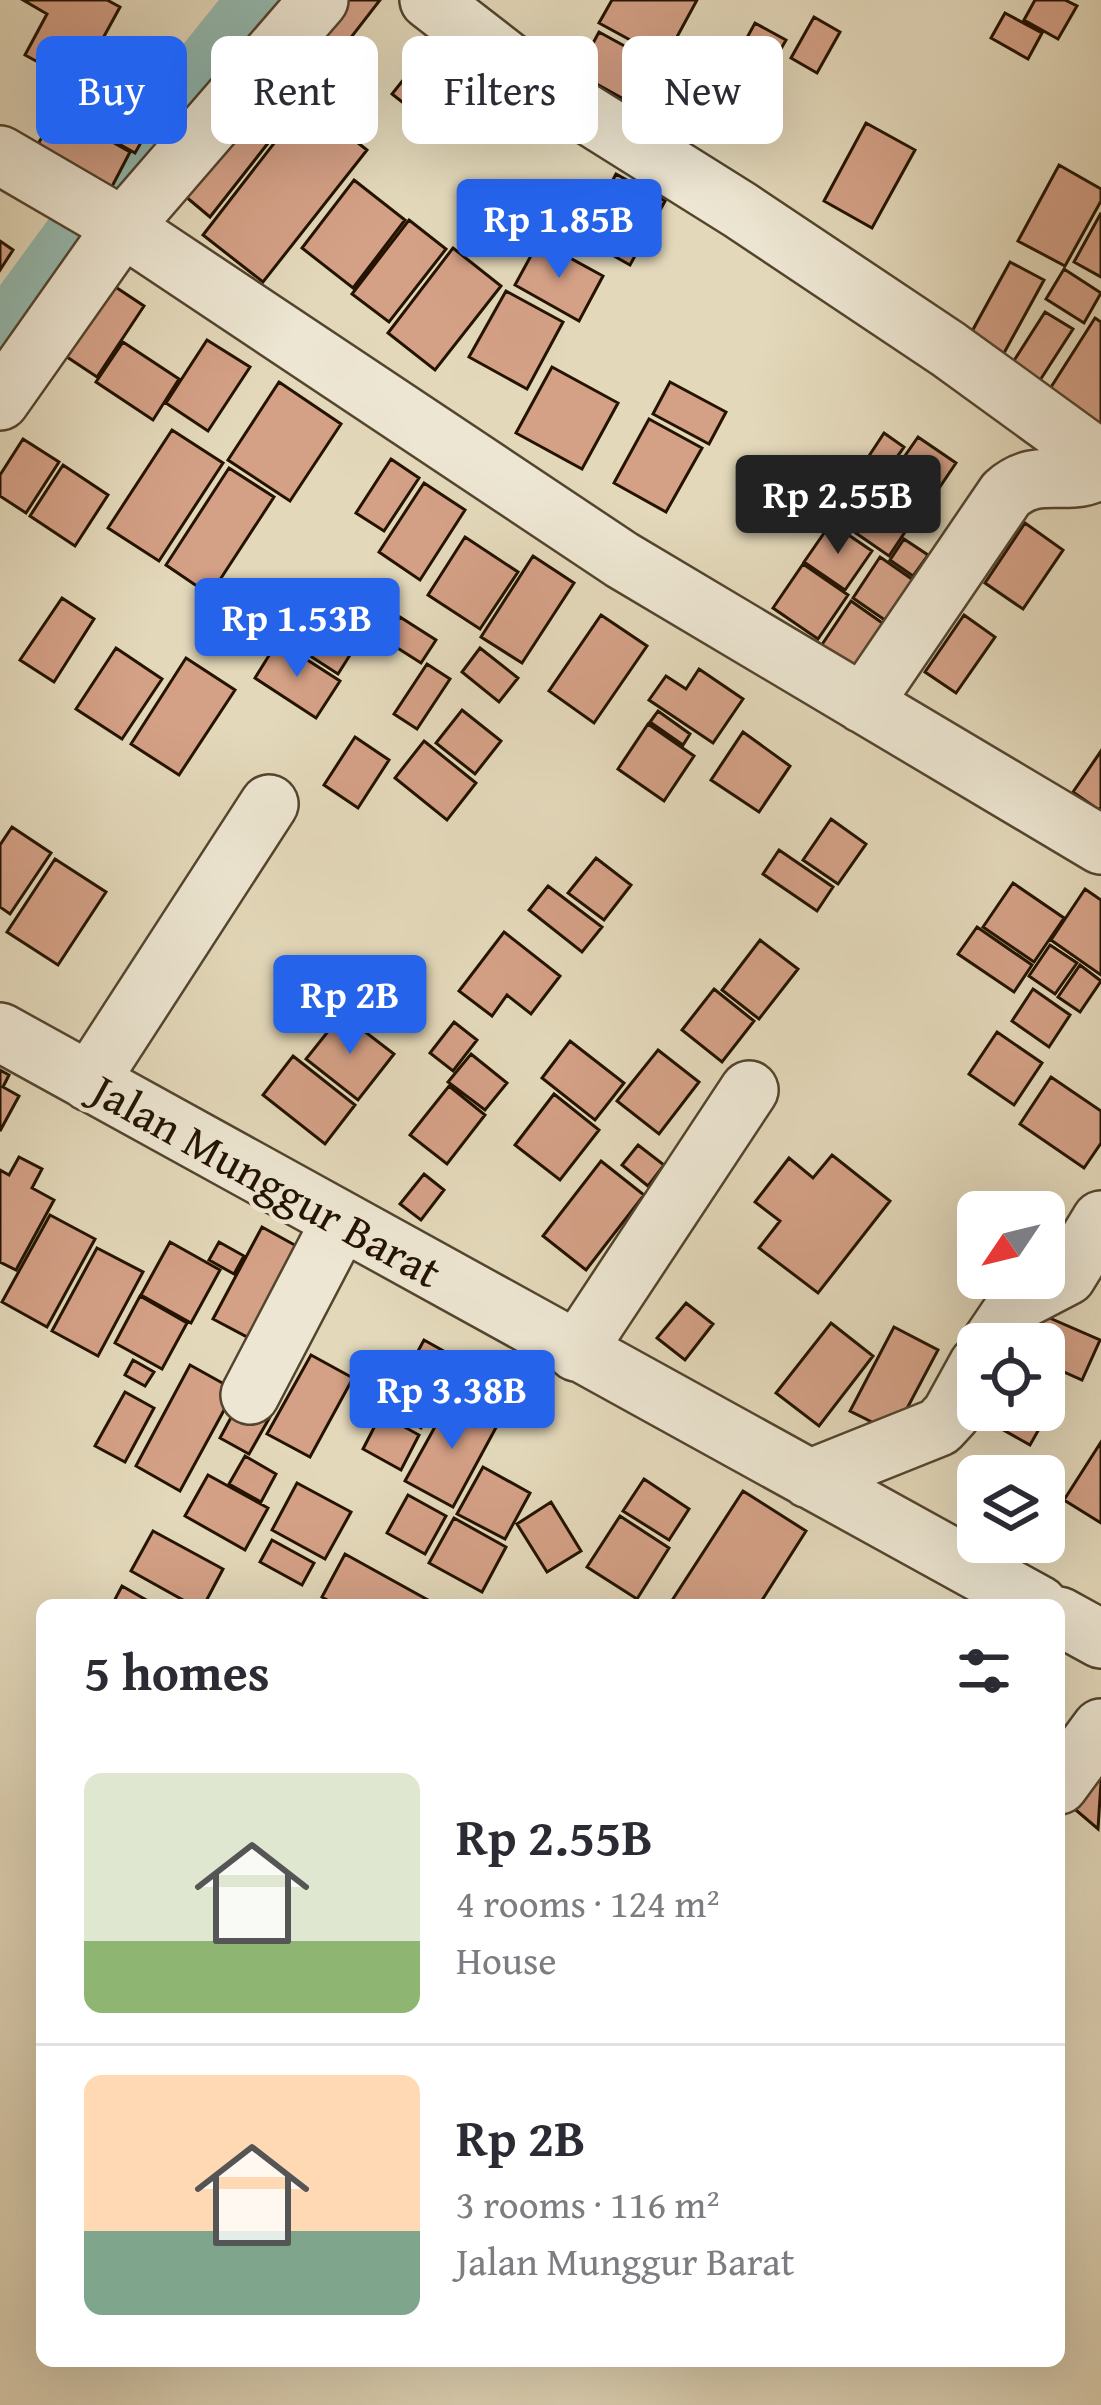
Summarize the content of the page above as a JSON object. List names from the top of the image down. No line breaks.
{"streets":{"street":["Jalan Munggur Barat"]},"north":"bottom left","page":{"chip":["Buy","Rent","Filters","New"],"price":["Rp 1.85B","Rp 2.55B","Rp 1.53B","Rp 2B","Rp 3.38B"],"heading":"5 homes","list":[{"name":"Rp 2.55B","note":"4 rooms · 124 m² · House"},{"name":"Rp 2B","note":"3 rooms · 116 m² · Jalan Munggur Barat"}]}}
